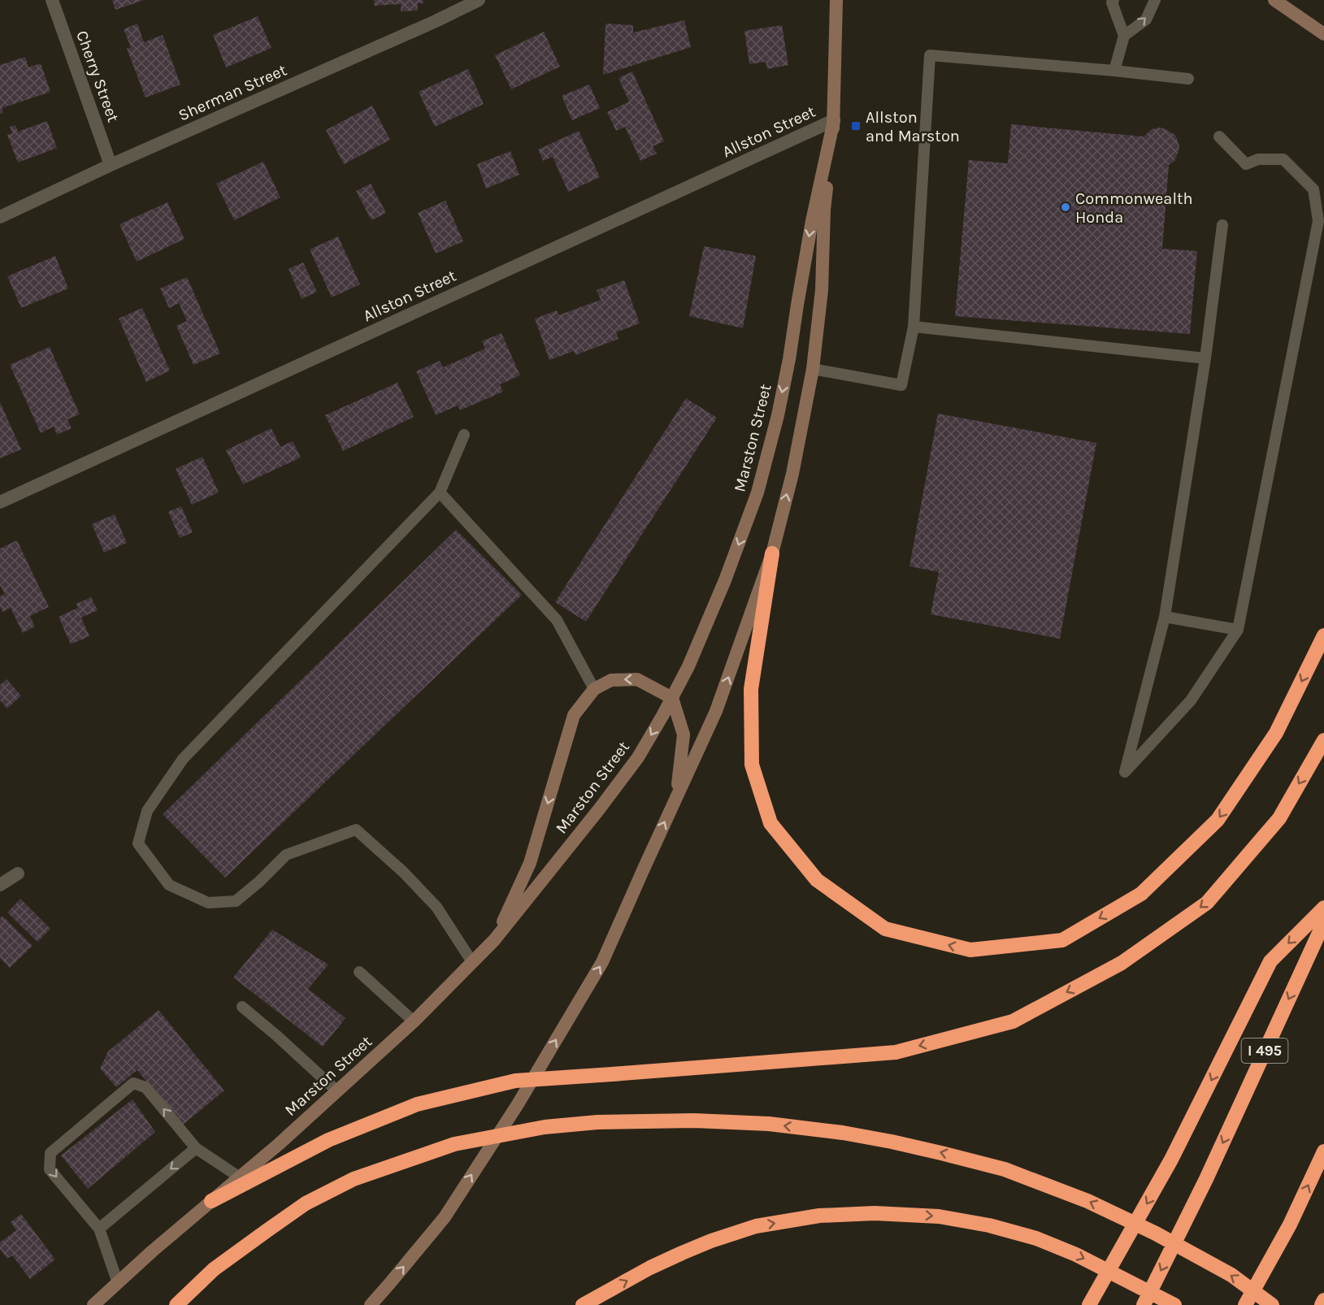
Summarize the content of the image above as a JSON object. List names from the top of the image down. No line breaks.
{"streets":{"highway":["I 495"],"main road":["Marston Street"],"street":["Cherry Street","Sherman Street","Allston Street"]},"crossings":[["Cherry Street","Sherman Street"],["Allston Street","Marston Street"]],"places":{"transit":["Allston and Marston"],"other":["Commonwealth Honda"]}}
